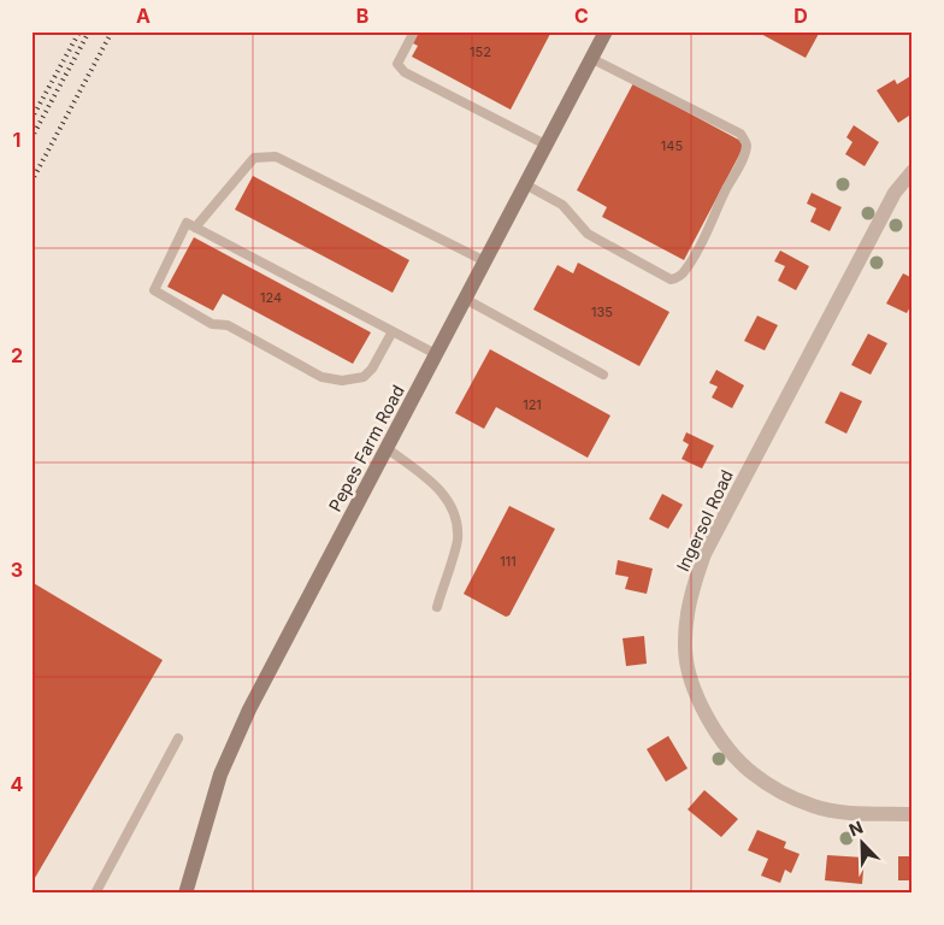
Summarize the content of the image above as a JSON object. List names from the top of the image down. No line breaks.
{"streets":{"street":["Pepes Farm Road","Ingersol Road"]},"house_numbers":["152","145","124","135","121","111"],"north":"top left","grid":{"columns":["A","B","C","D"],"rows":["1","2","3","4"]}}
